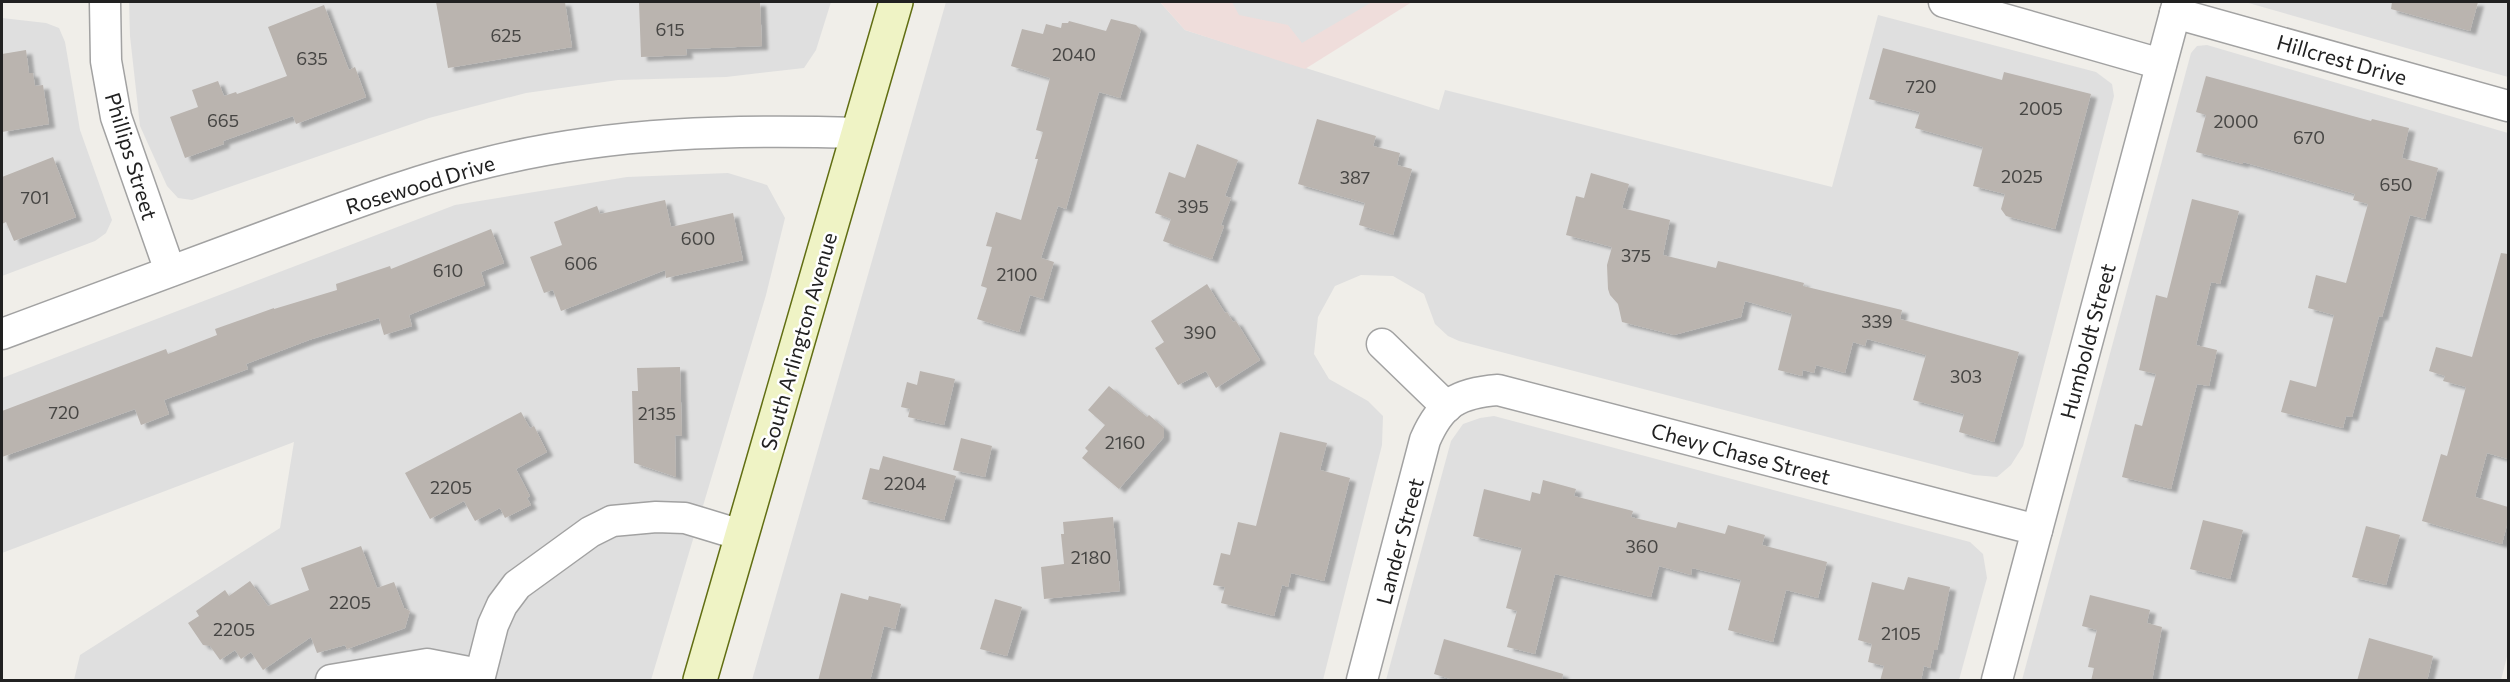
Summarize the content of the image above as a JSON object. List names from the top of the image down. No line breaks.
{"streets":{"street":["Hillcrest Drive","Phillips Street","Rosewood Drive","South Arlington Avenue","Humboldt Street","Chevy Chase Street","Lander Street"]},"crossings":[["Hillcrest Drive","Humboldt Street"],["Phillips Street","Rosewood Drive"],["Rosewood Drive","South Arlington Avenue"],["Humboldt Street","Chevy Chase Street"],["Chevy Chase Street","Lander Street"]],"house_numbers":["615","625","2040","635","720","2005","665","2000","670","2025","387","650","701","395","600","375","606","610","2100","339","390","303","720","2135","2160","2204","2205","360","2180","2205","2205","2105"]}
